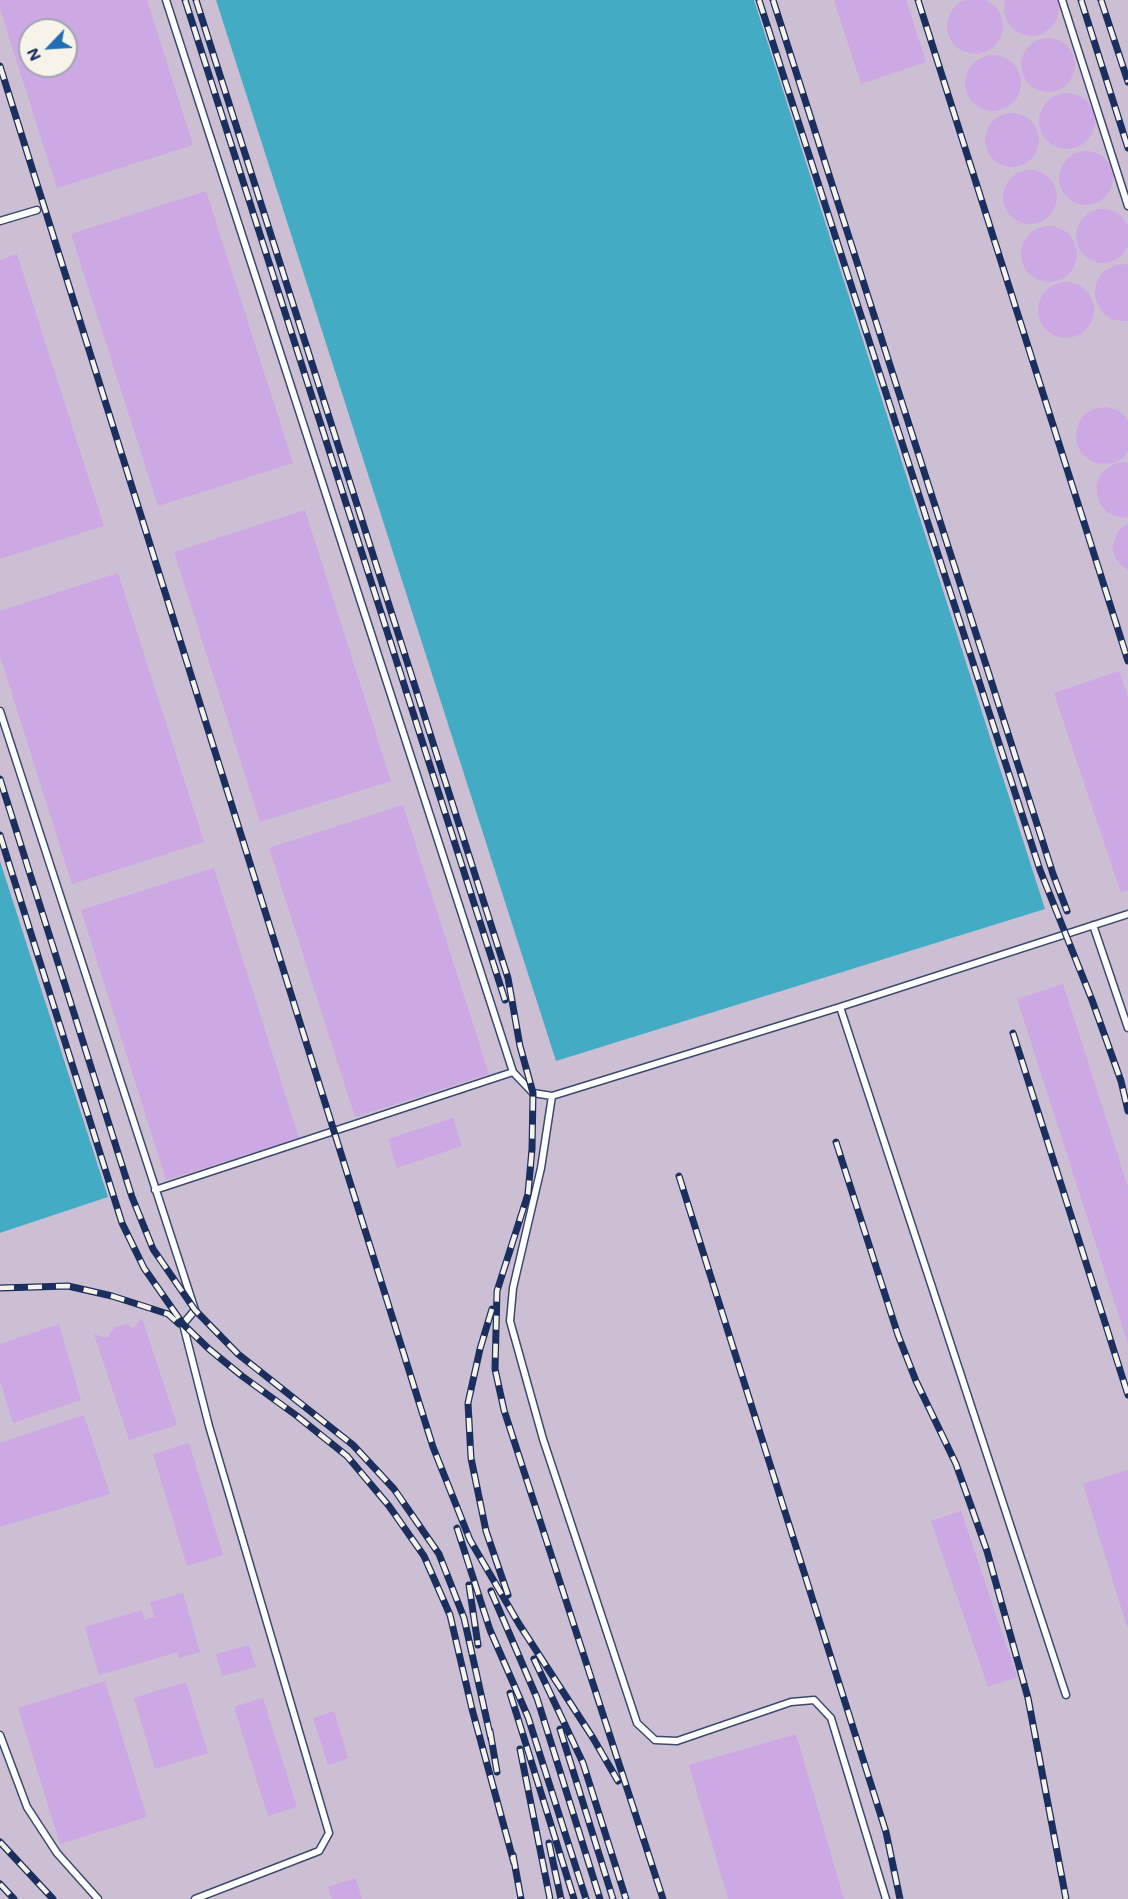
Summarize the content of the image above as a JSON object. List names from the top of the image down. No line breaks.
{"north":"bottom left"}
